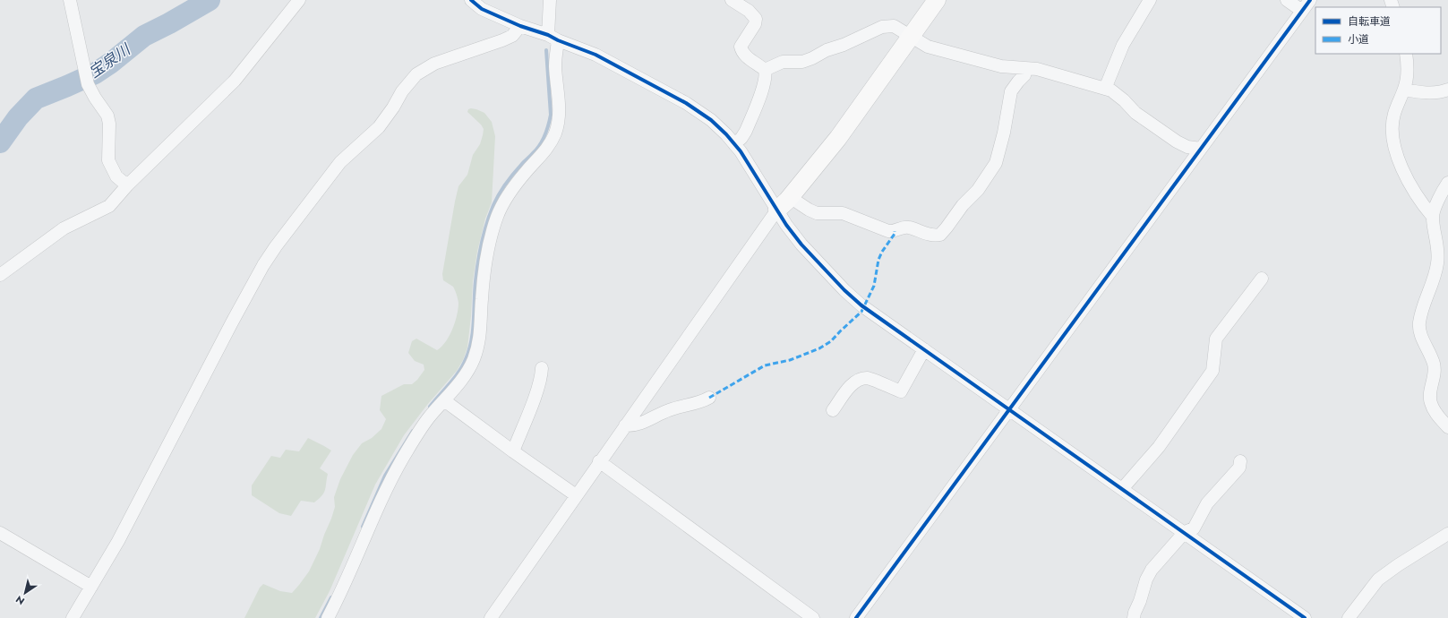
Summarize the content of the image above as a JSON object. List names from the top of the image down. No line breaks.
{"water":["宝泉川"],"legend":["自転車道","小道"],"north":"bottom left"}
